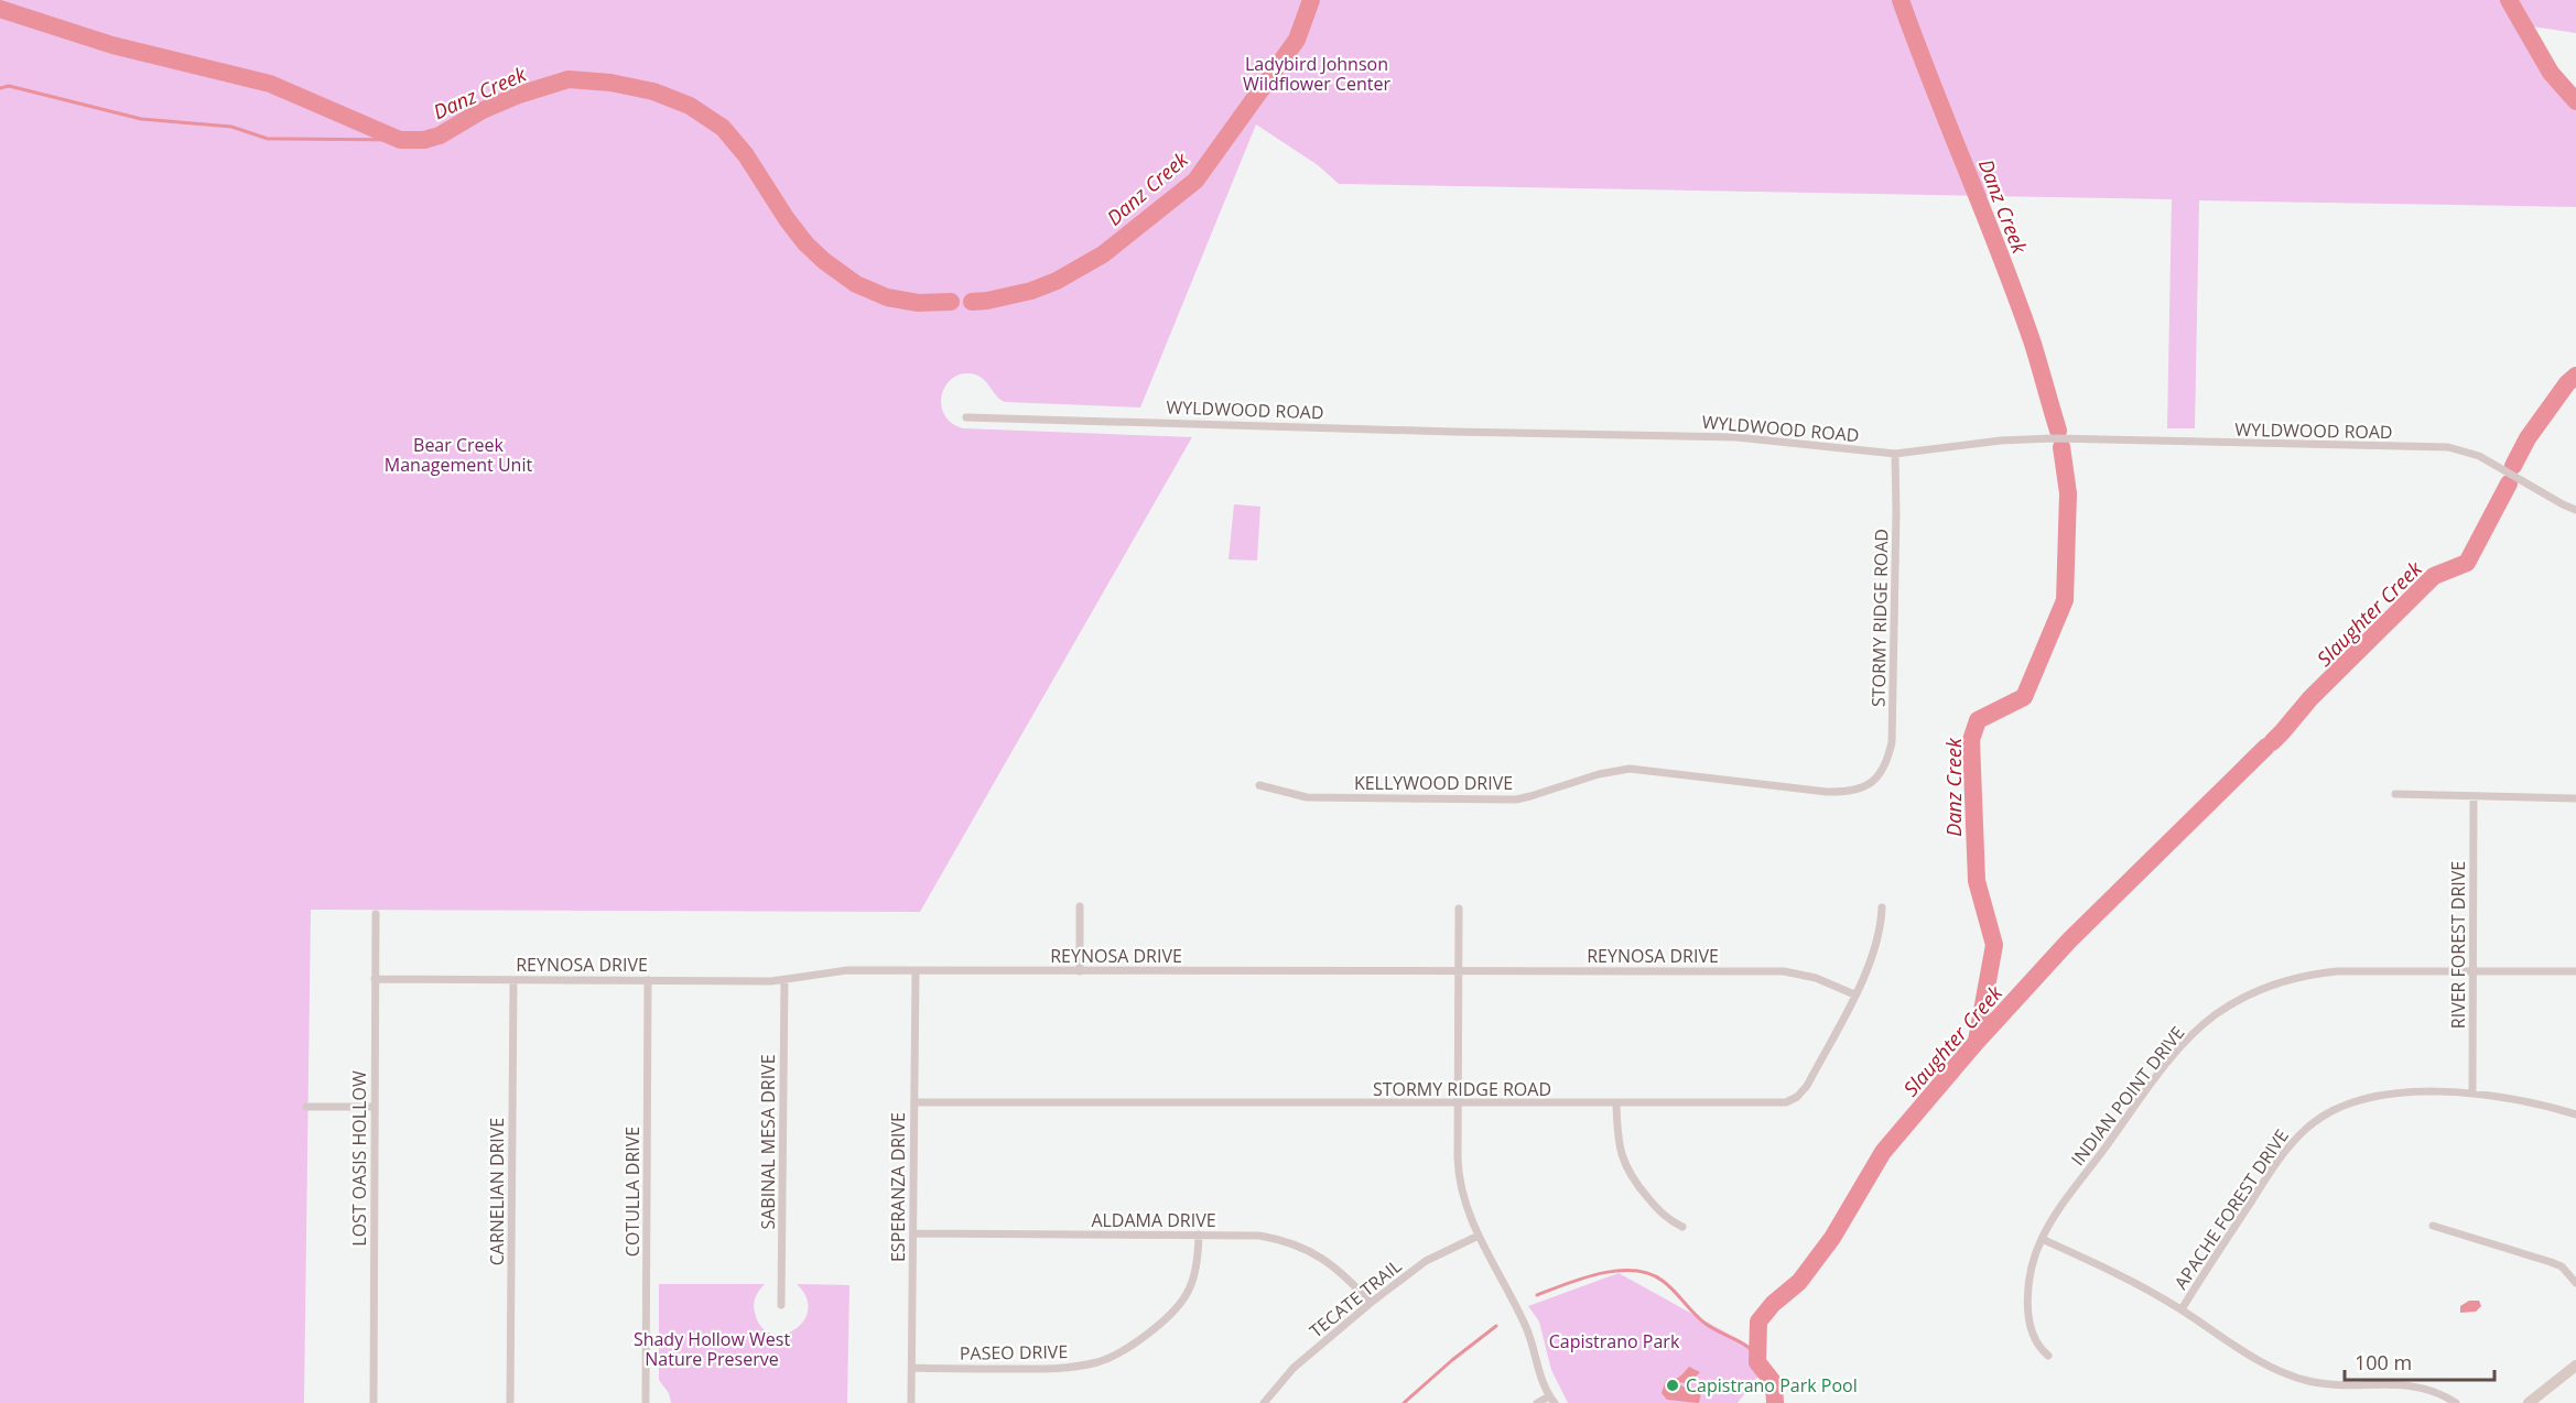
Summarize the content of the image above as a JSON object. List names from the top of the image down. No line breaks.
{"streets":{"street":["WYLDWOOD ROAD","STORMY RIDGE ROAD","KELLYWOOD DRIVE","RIVER FOREST DRIVE","REYNOSA DRIVE","INDIAN POINT DRIVE","SABINAL MESA DRIVE","LOST OASIS HOLLOW","ESPERANZA DRIVE","CARNELIAN DRIVE","COTULLA DRIVE","APACHE FOREST DRIVE","ALDAMA DRIVE","TECATE TRAIL","PASEO DRIVE"]},"crossings":[["WYLDWOOD ROAD","STORMY RIDGE ROAD"],["STORMY RIDGE ROAD","KELLYWOOD DRIVE"],["STORMY RIDGE ROAD","REYNOSA DRIVE"],["STORMY RIDGE ROAD","ESPERANZA DRIVE"],["RIVER FOREST DRIVE","INDIAN POINT DRIVE"],["RIVER FOREST DRIVE","APACHE FOREST DRIVE"],["REYNOSA DRIVE","SABINAL MESA DRIVE"],["REYNOSA DRIVE","LOST OASIS HOLLOW"],["REYNOSA DRIVE","ESPERANZA DRIVE"],["REYNOSA DRIVE","CARNELIAN DRIVE"],["REYNOSA DRIVE","COTULLA DRIVE"],["ESPERANZA DRIVE","ALDAMA DRIVE"],["ESPERANZA DRIVE","PASEO DRIVE"],["ALDAMA DRIVE","TECATE TRAIL"],["ALDAMA DRIVE","PASEO DRIVE"]],"water":["Danz Creek","Slaughter Creek"],"parks":["Ladybird Johnson Wildflower Center","Bear Creek Management Unit","Shady Hollow West Nature Preserve","Capistrano Park"],"places":["Capistrano Park Pool"],"scale_bar":"100 m"}
